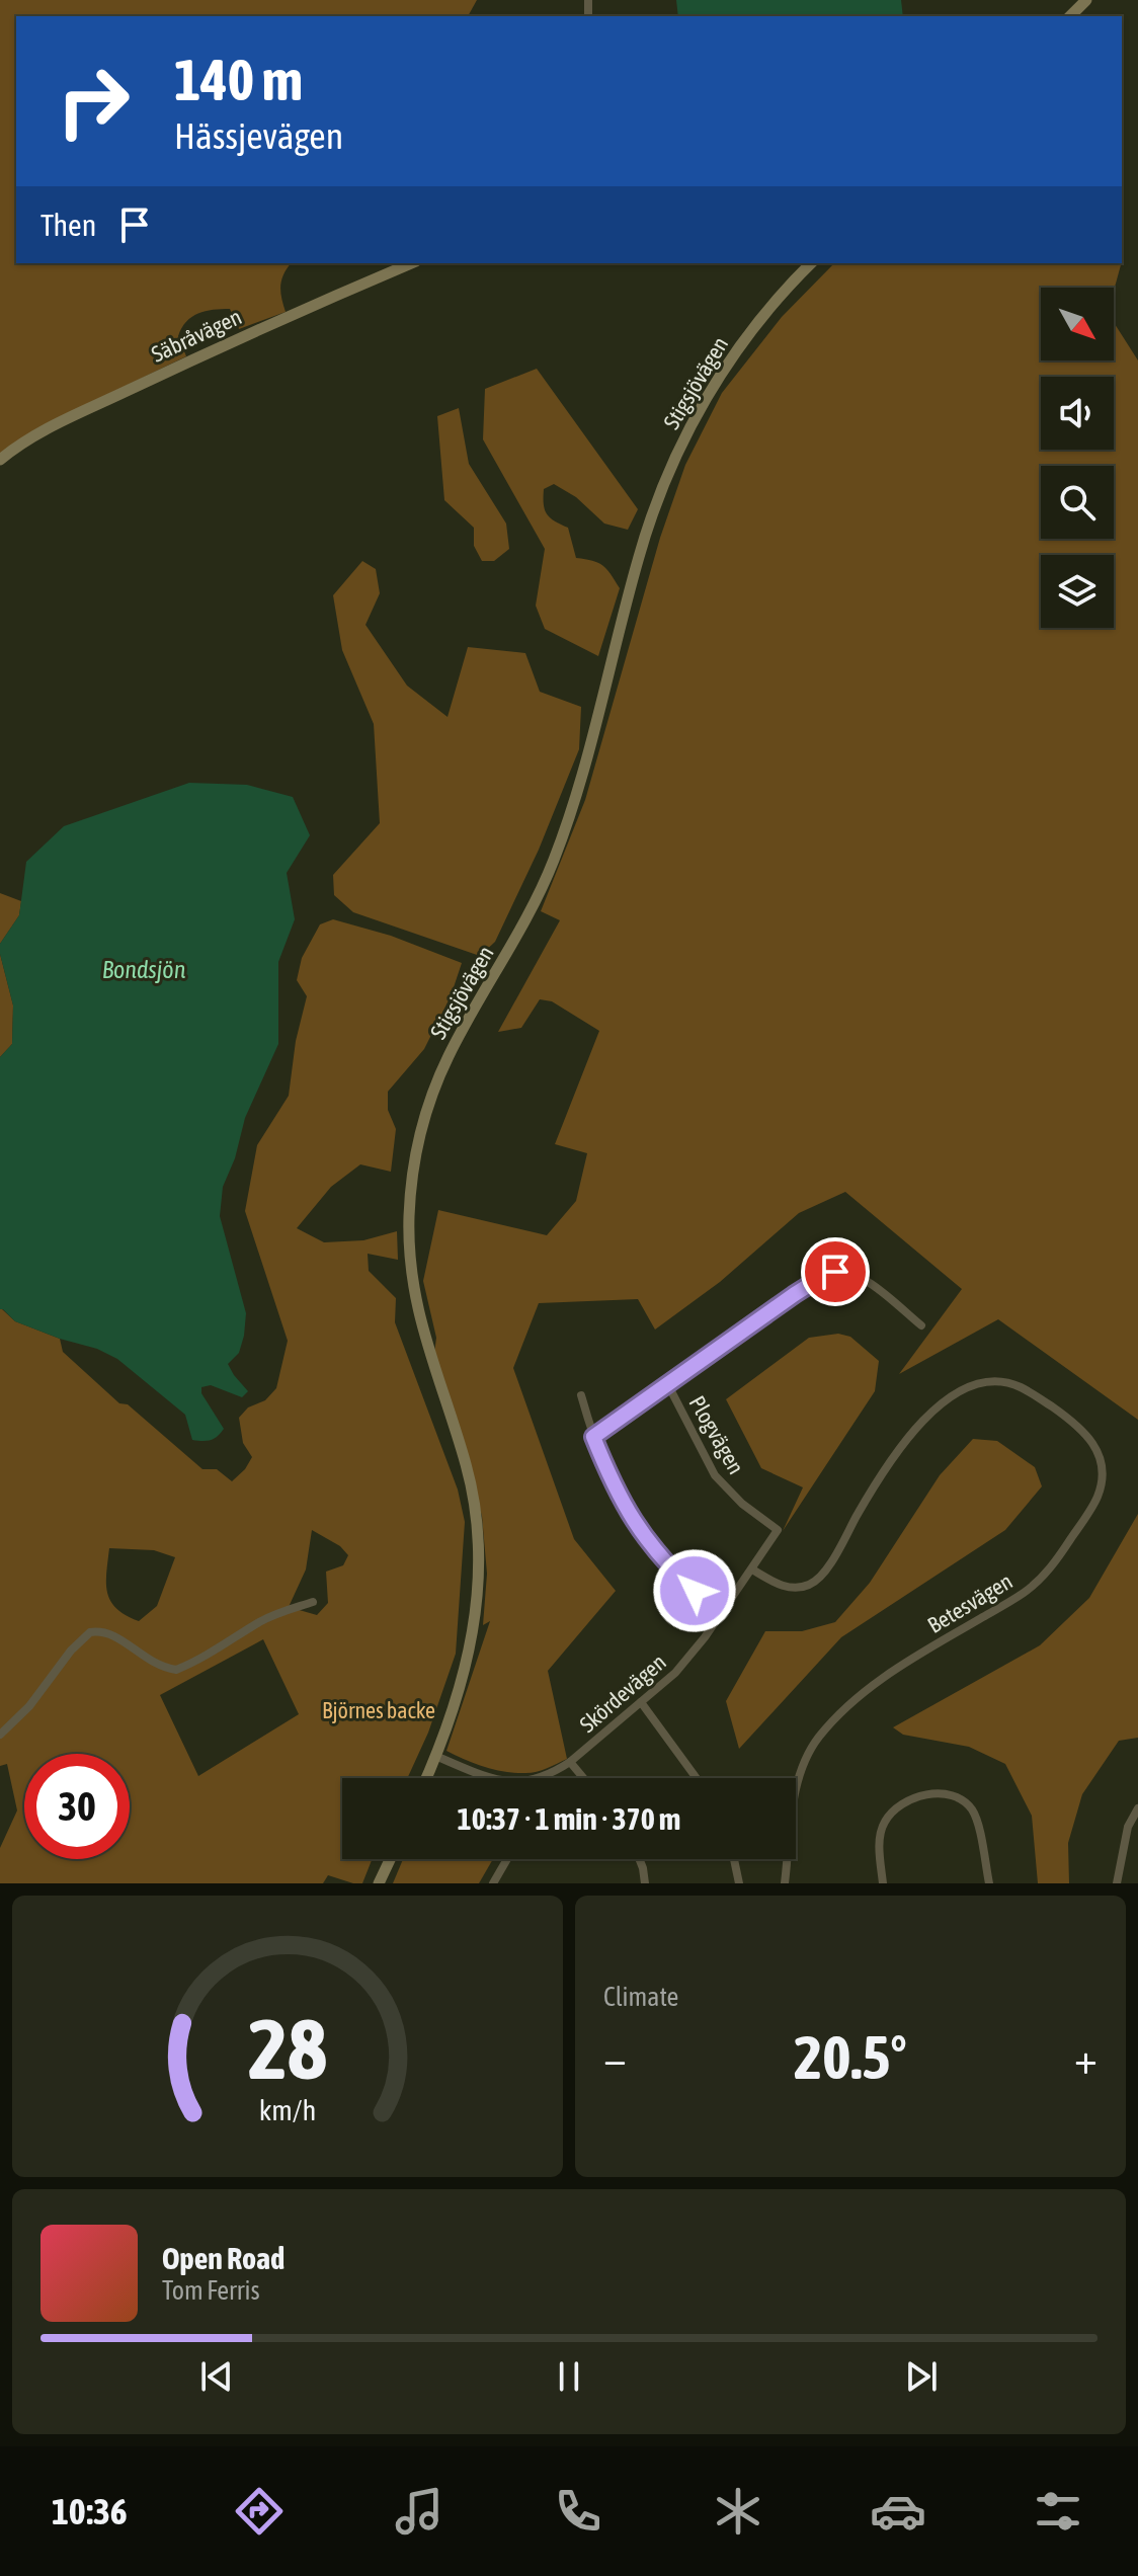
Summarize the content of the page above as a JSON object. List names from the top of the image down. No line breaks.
{"streets":{"main road":["Säbråvägen","Stigsjövägen"],"street":["Plogvägen","Betesvägen","Skördevägen"]},"crossings":[["Stigsjövägen","Skördevägen"],["Plogvägen","Skördevägen"],["Betesvägen","Skördevägen"]],"water":["Bondsjön"],"parks":["Björnes backe"],"north":"bottom right","page":{"turn":["140 m","Hässjevägen"],"then":"Then","limit":"30","trip":"10:37 · 1 min · 370 m","tile":"Climate","heat":["−","20.5°","+"],"song":["Open Road","Tom Ferris"],"tabs":"10:36","gauge":["28","km/h"]}}
